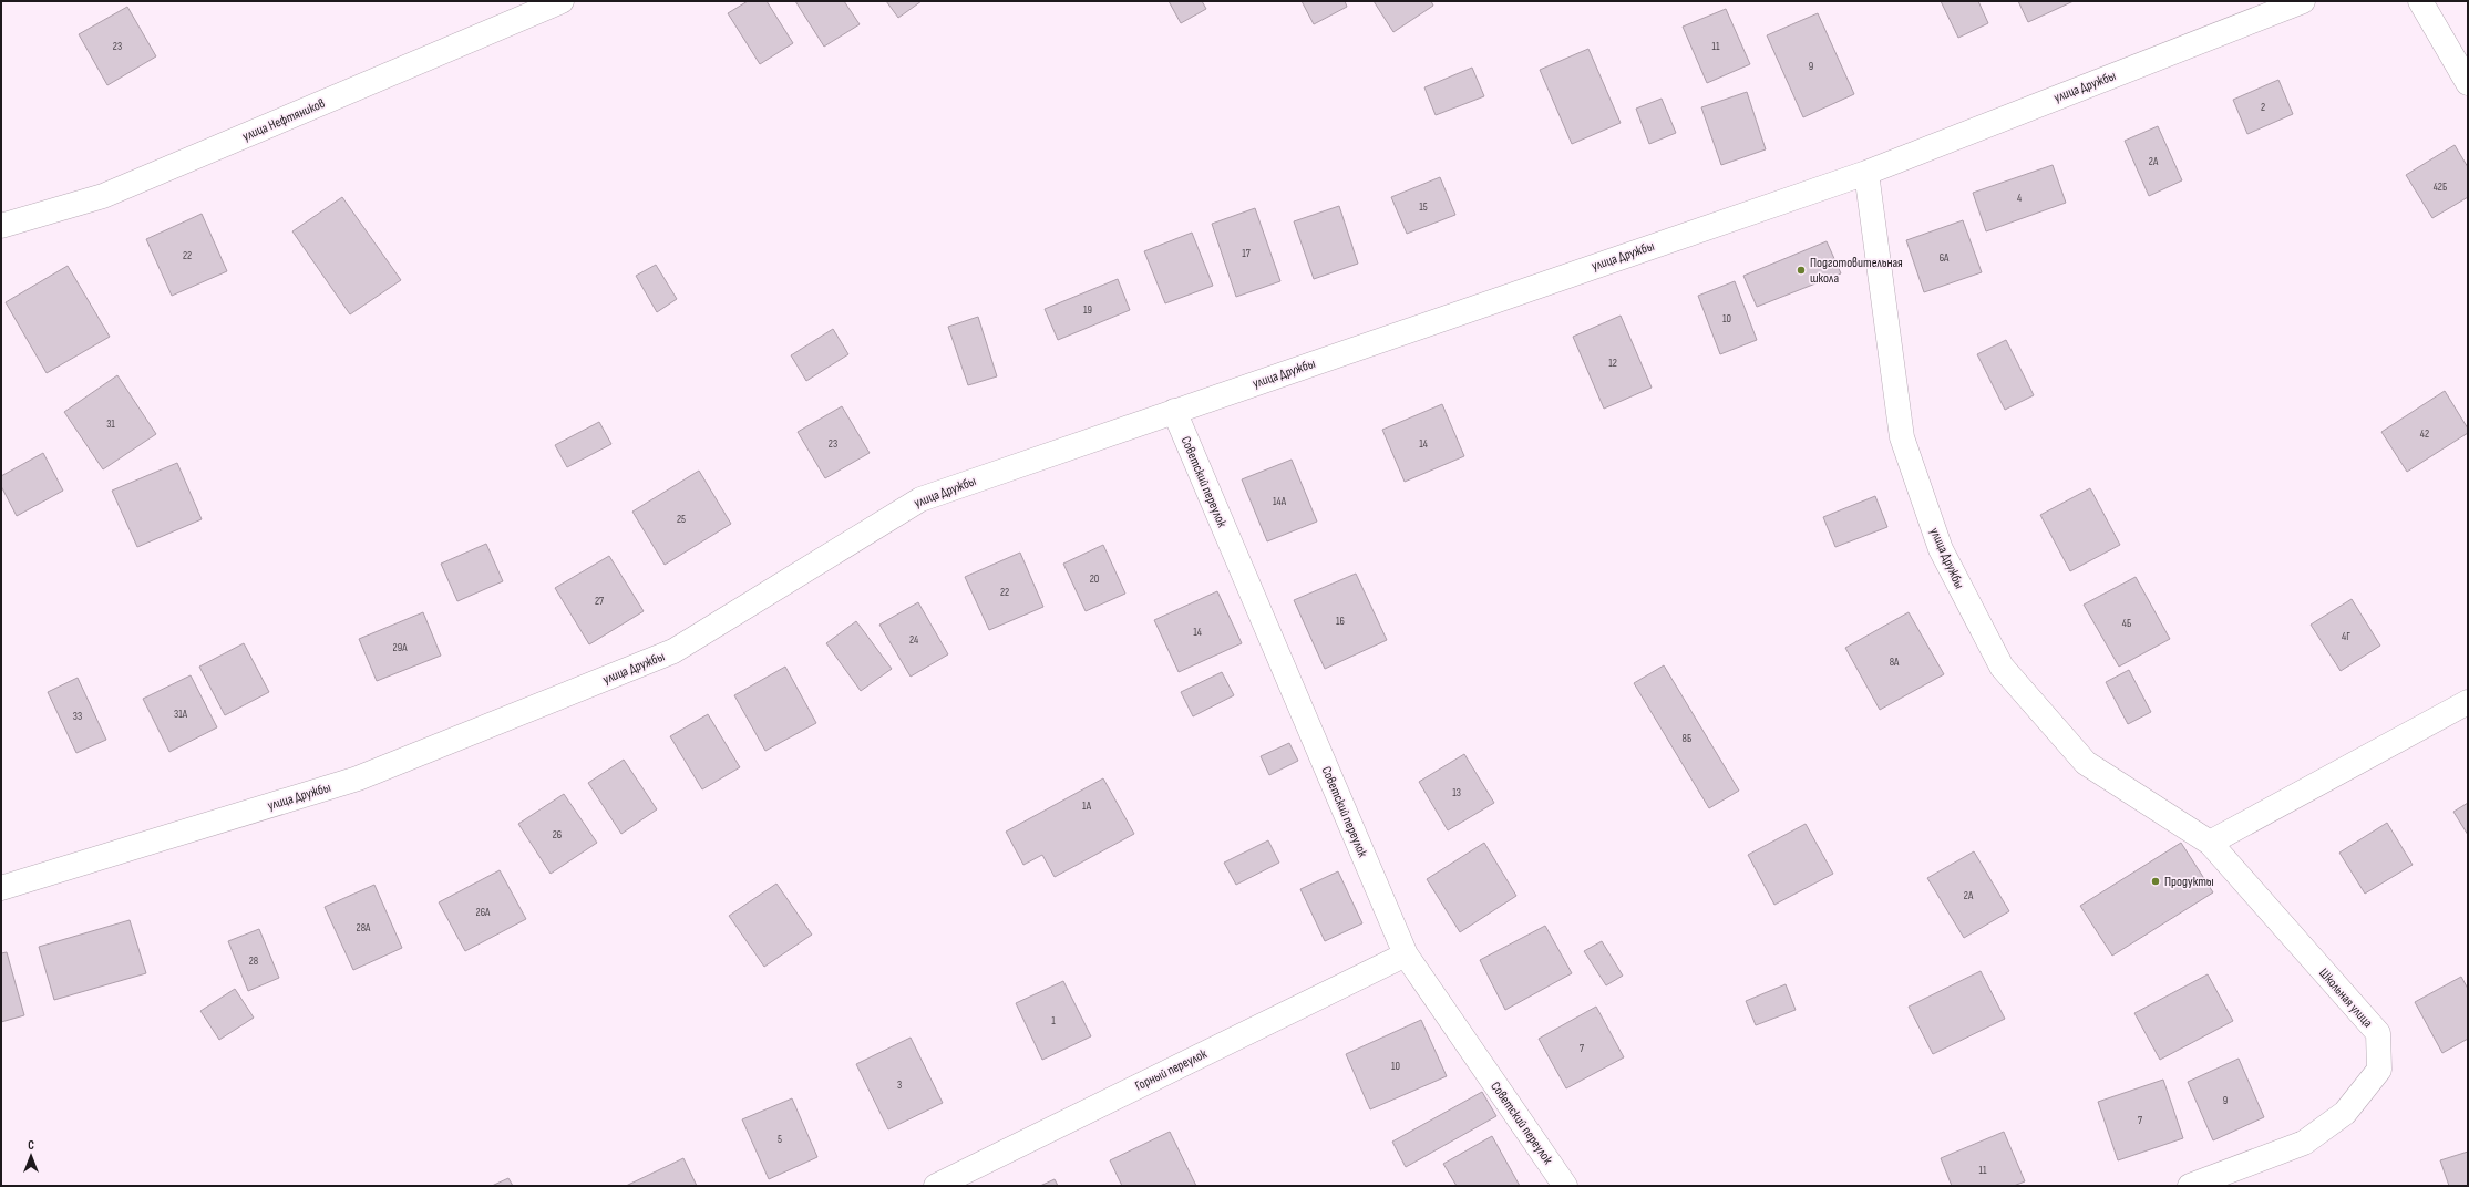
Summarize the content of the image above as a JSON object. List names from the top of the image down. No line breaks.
{"streets":{"street":["улица Дружбы","улица Нефтяников","Советский переулок","Школьная улица","Горный переулок"]},"crossings":[["улица Дружбы","Советский переулок"],["улица Дружбы","Школьная улица"],["Советский переулок","Горный переулок"]],"places":["Подготовительная школа","Продукты"],"house_numbers":["23","11","9","2","2А","42Б","4","15","17","22","6А","19","10","12","31","42","23","14","14А","25","20","22","27","16","4Б","14","4Г","24","29А","8А","31А","33","8Б","13","1А","26","2А","26А","28А","28","1","7","10","3","9","7","5","11"],"north":"top"}
